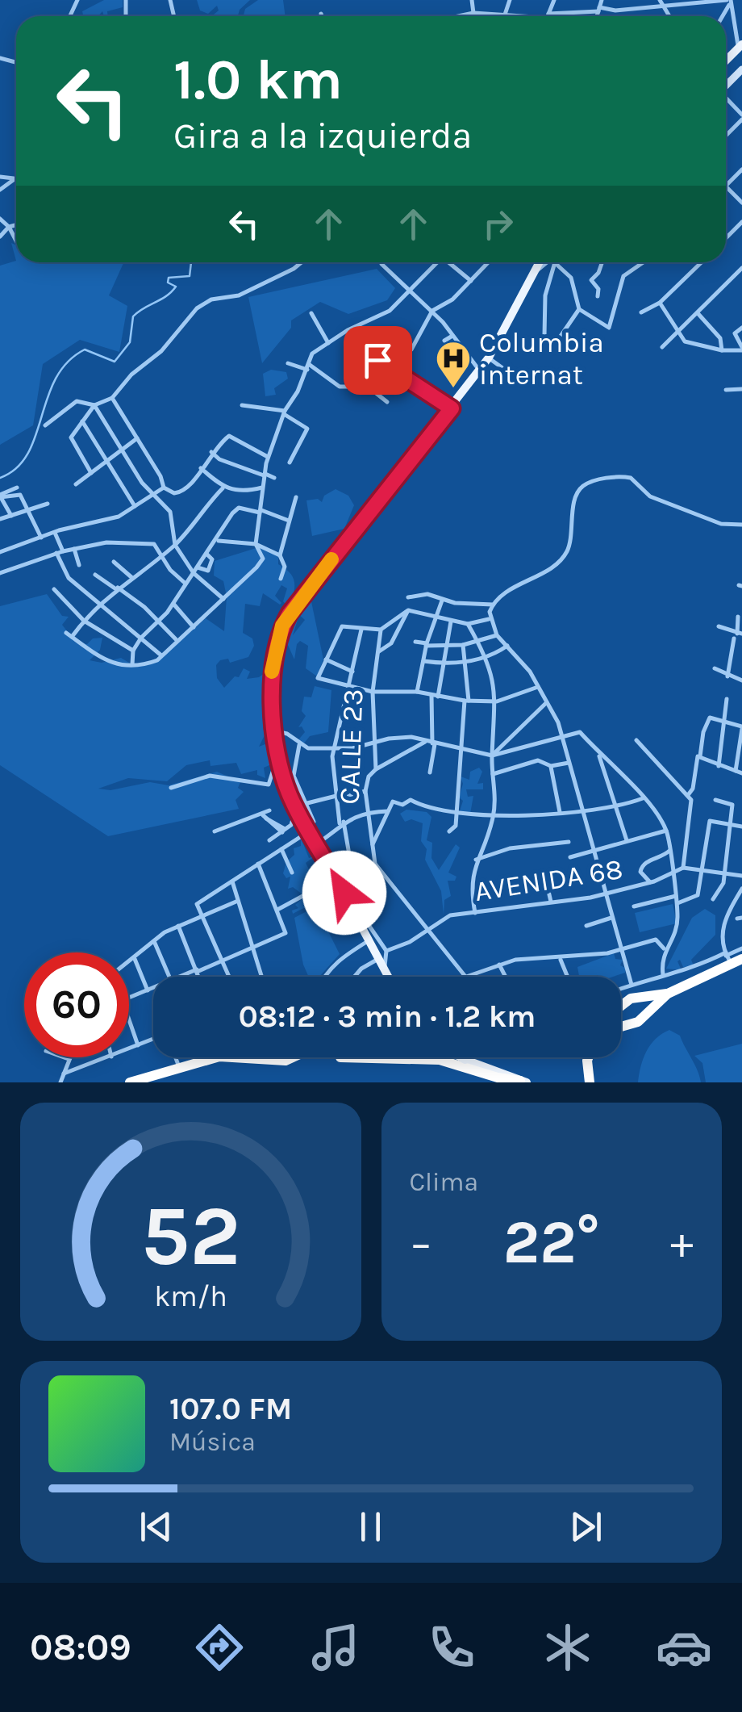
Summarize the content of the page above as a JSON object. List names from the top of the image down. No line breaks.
{"streets":{"street":["CALLE 23","AVENIDA 68"]},"crossings":[["CALLE 23","AVENIDA 68"]],"places":{"hospital":["Columbia internat"]},"page":{"turn":["1.0 km","Gira a la izquierda"],"limit":"60","trip":"08:12 · 3 min · 1.2 km","tile":"Clima","heat":["−","22°","+"],"song":["107.0 FM","Música"],"tabs":"08:09","gauge":["52","km/h"]}}
